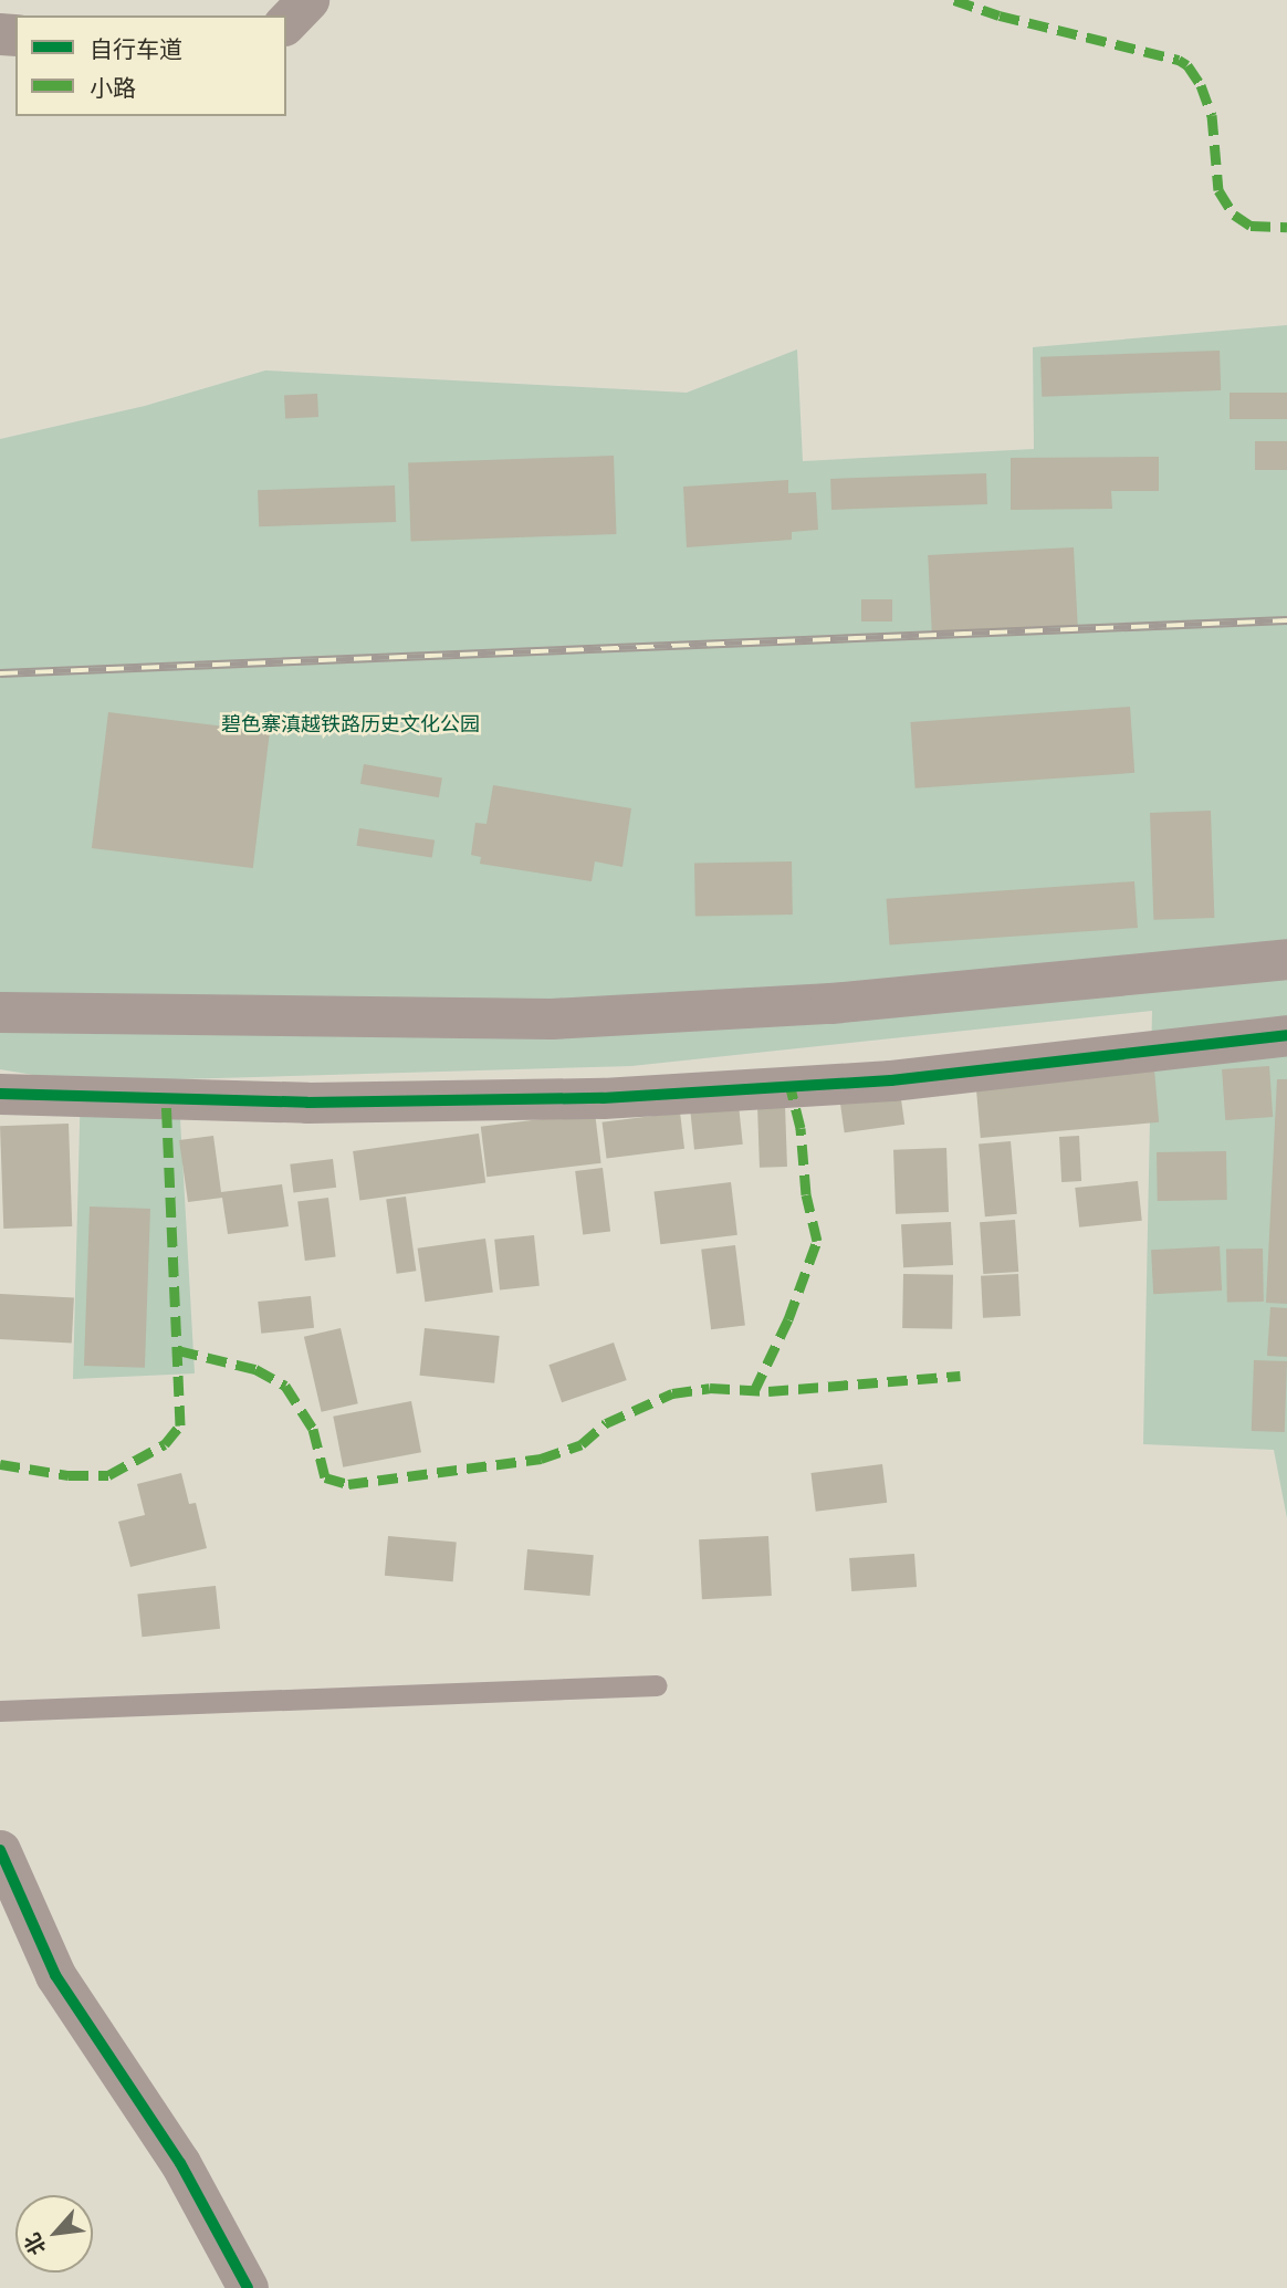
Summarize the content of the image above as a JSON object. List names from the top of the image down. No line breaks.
{"parks":["碧色寨滇越铁路历史文化公园"],"legend":["自行车道","小路"],"north":"bottom left"}
